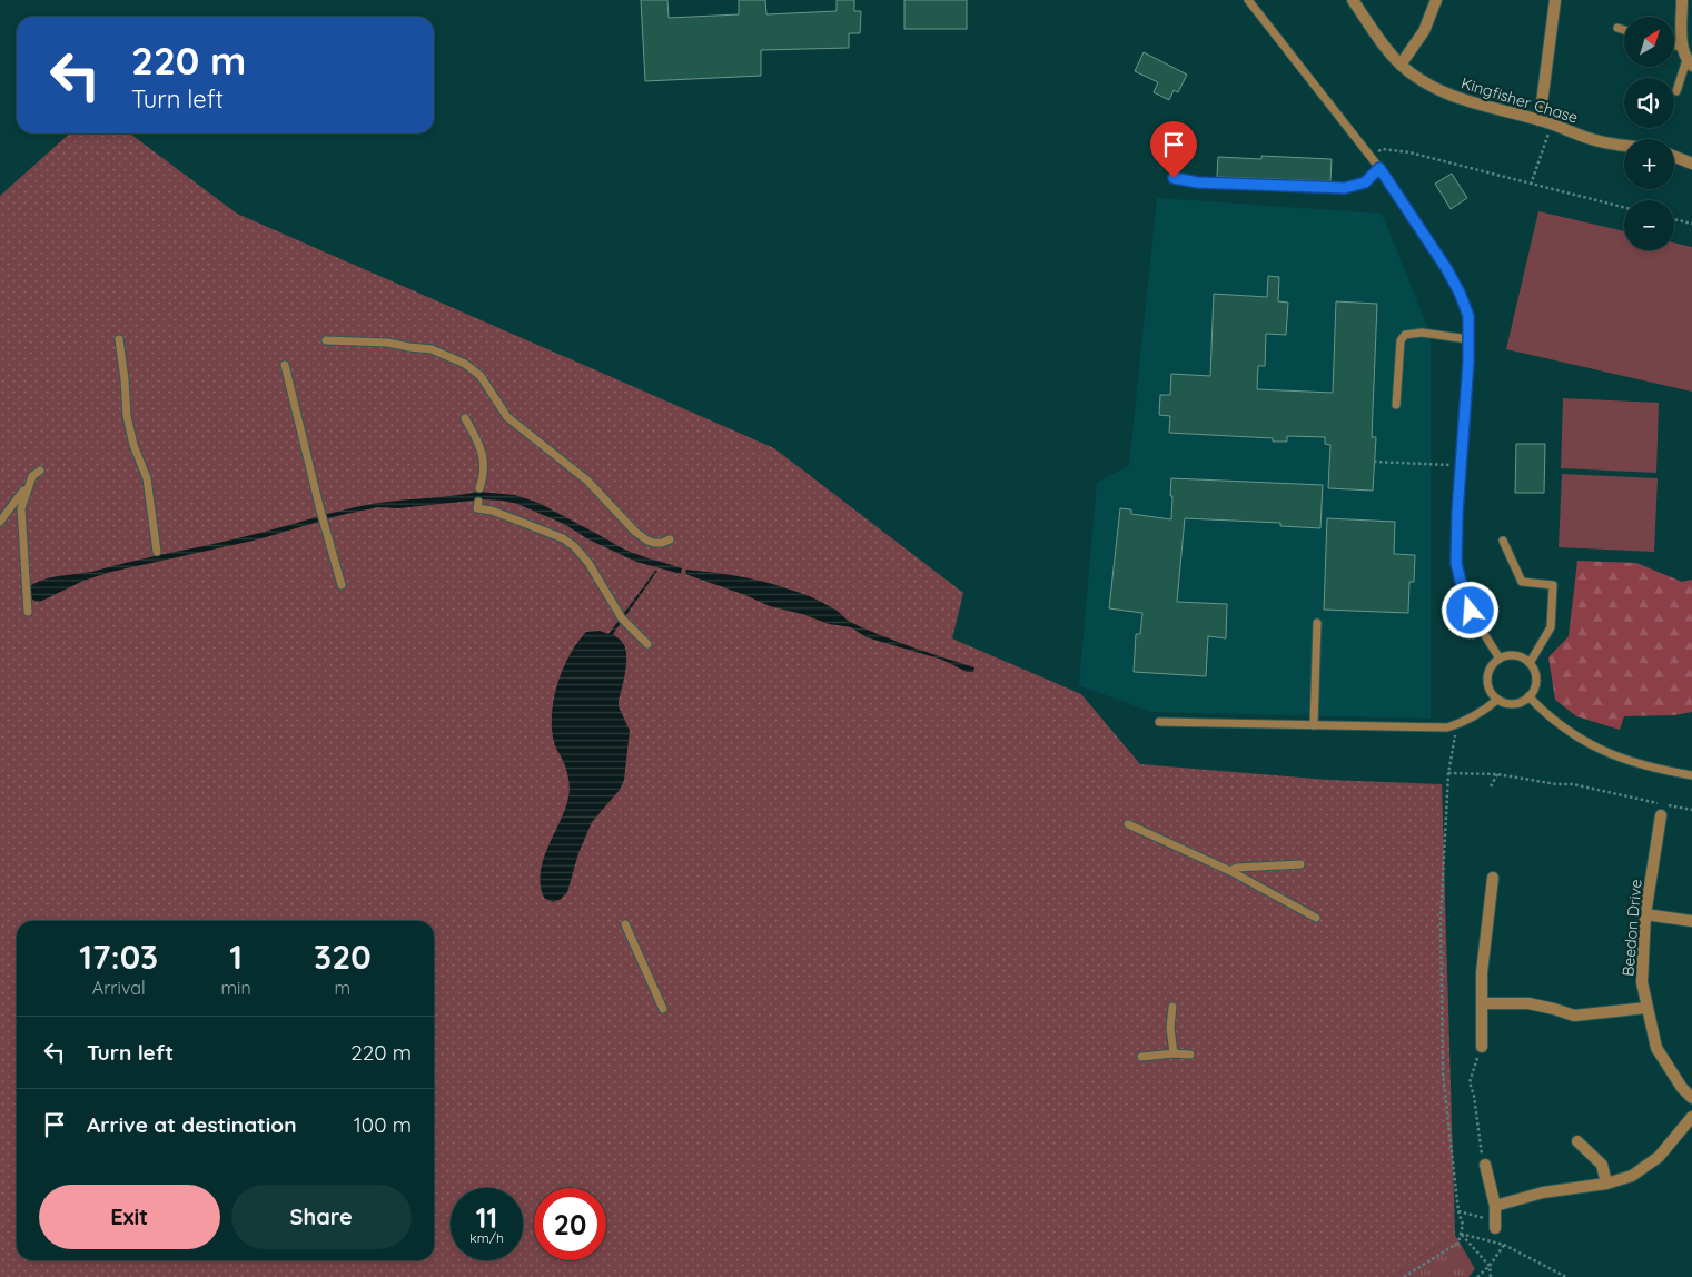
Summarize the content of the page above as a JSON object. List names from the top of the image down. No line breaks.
{"streets":{"street":["Kingfisher Chase","Beedon Drive"]},"north":"top right","page":{"map_buttons":["+","−"],"turn":["220 m","Turn left"],"eta":["17:03","Arrival","1","min","320","m"],"list":[{"name":"Turn left","value":"220 m"},{"name":"Arrive at destination","value":"100 m"}],"buttons":["Exit","Share"],"speed":"11 km/h","limit":"20"}}
